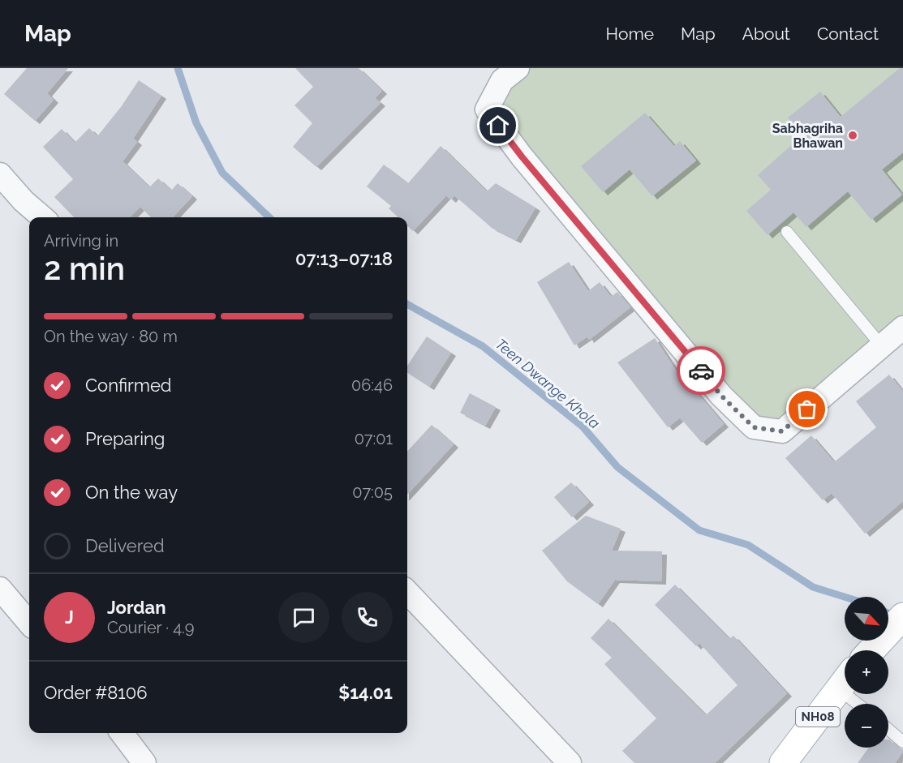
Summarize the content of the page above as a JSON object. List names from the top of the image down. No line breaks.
{"streets":{"main road":["NH08"]},"water":["Teen Dwange Khola"],"places":["Sabhagriha Bhawan"],"north":"bottom right","page":{"header":"Map","nav":["Home","Map","About","Contact"],"heading":["2 min","Arriving in","07:13–07:18"],"panel":["Jordan","Courier · 4.9","Order #8106","$14.01"],"bar":"On the way · 80 m","list":[["Confirmed","06:46"],["Preparing","07:01"],["On the way","07:05"],"Delivered"],"round":"J","map_buttons":["+","−"]}}
